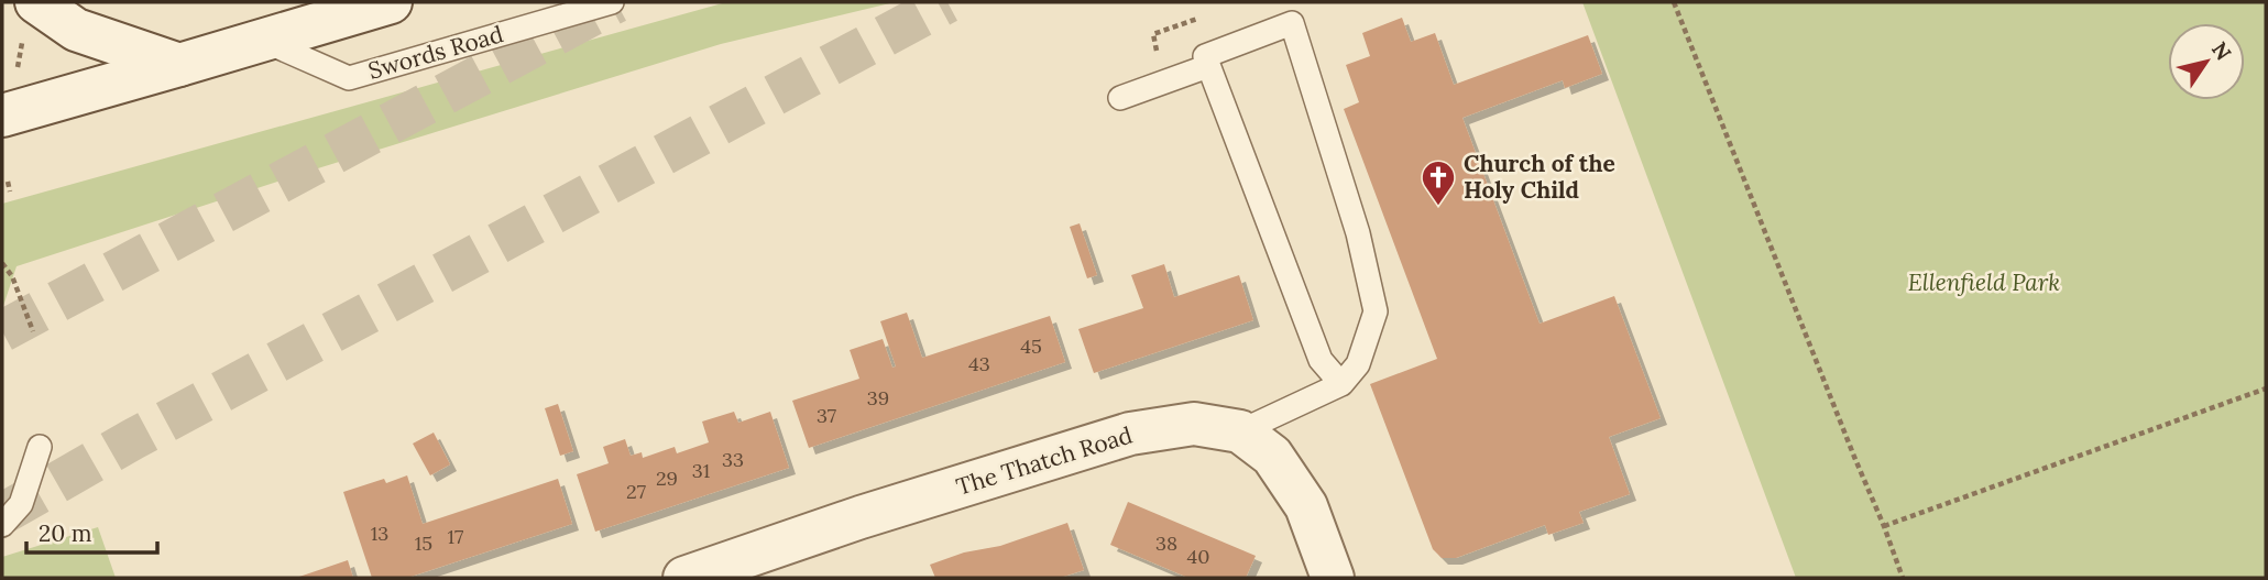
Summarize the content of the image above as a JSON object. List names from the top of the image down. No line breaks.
{"streets":{"street":["The Thatch Road"],"lane":["Swords Road"]},"parks":["Ellenfield Park"],"places":{"church":["Church of the Holy Child"]},"house_numbers":["45","43","39","37","33","31","29","27","13","17","15","38","40"],"scale_bar":"20 m","north":"top right"}
